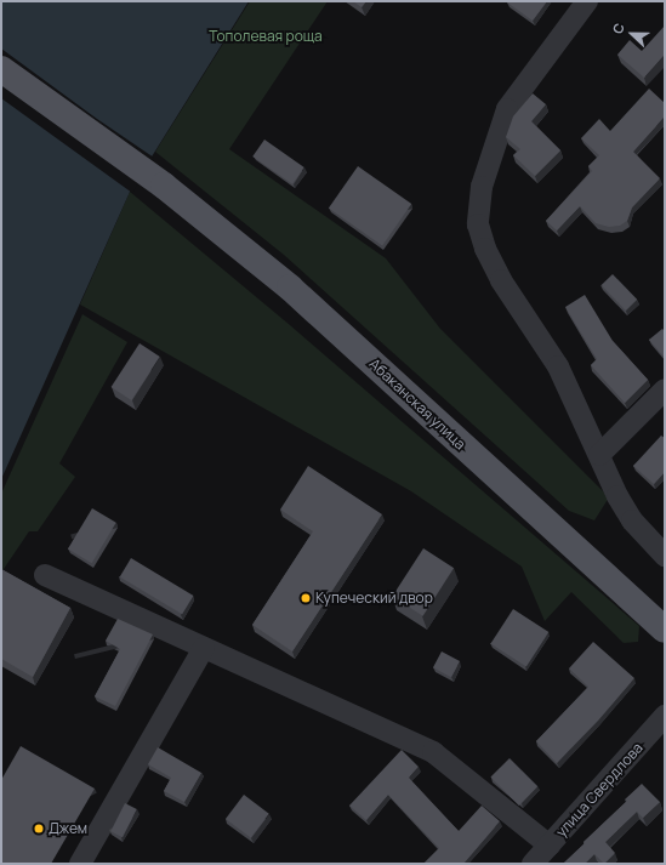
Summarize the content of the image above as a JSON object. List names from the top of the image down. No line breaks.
{"streets":{"main road":["Абаканская улица"],"street":["улица Свердлова"]},"parks":["Тополевая роща"],"places":["Купеческий двор","Джем"],"north":"left"}
